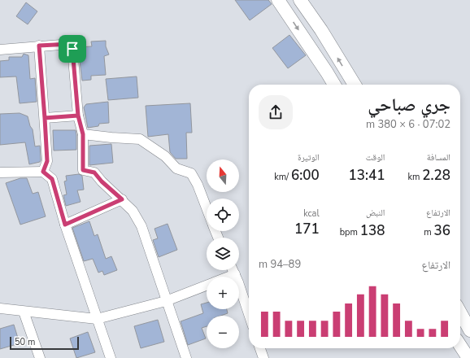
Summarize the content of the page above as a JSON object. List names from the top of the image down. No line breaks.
{"scale_bar":"50 m","north":"top","page":{"heading":["جري صباحي","07:02 · 6 × 380 m"],"stats":[["المسافة","2.28 km"],["الوقت","13:41"],["الوتيرة","6:00 /km"],["الارتفاع","36 m"],["النبض","138 bpm"],["kcal","171"]],"map_buttons":["+","−"],"chart":["الارتفاع","89–94 m"],"scale":"50 m"}}
